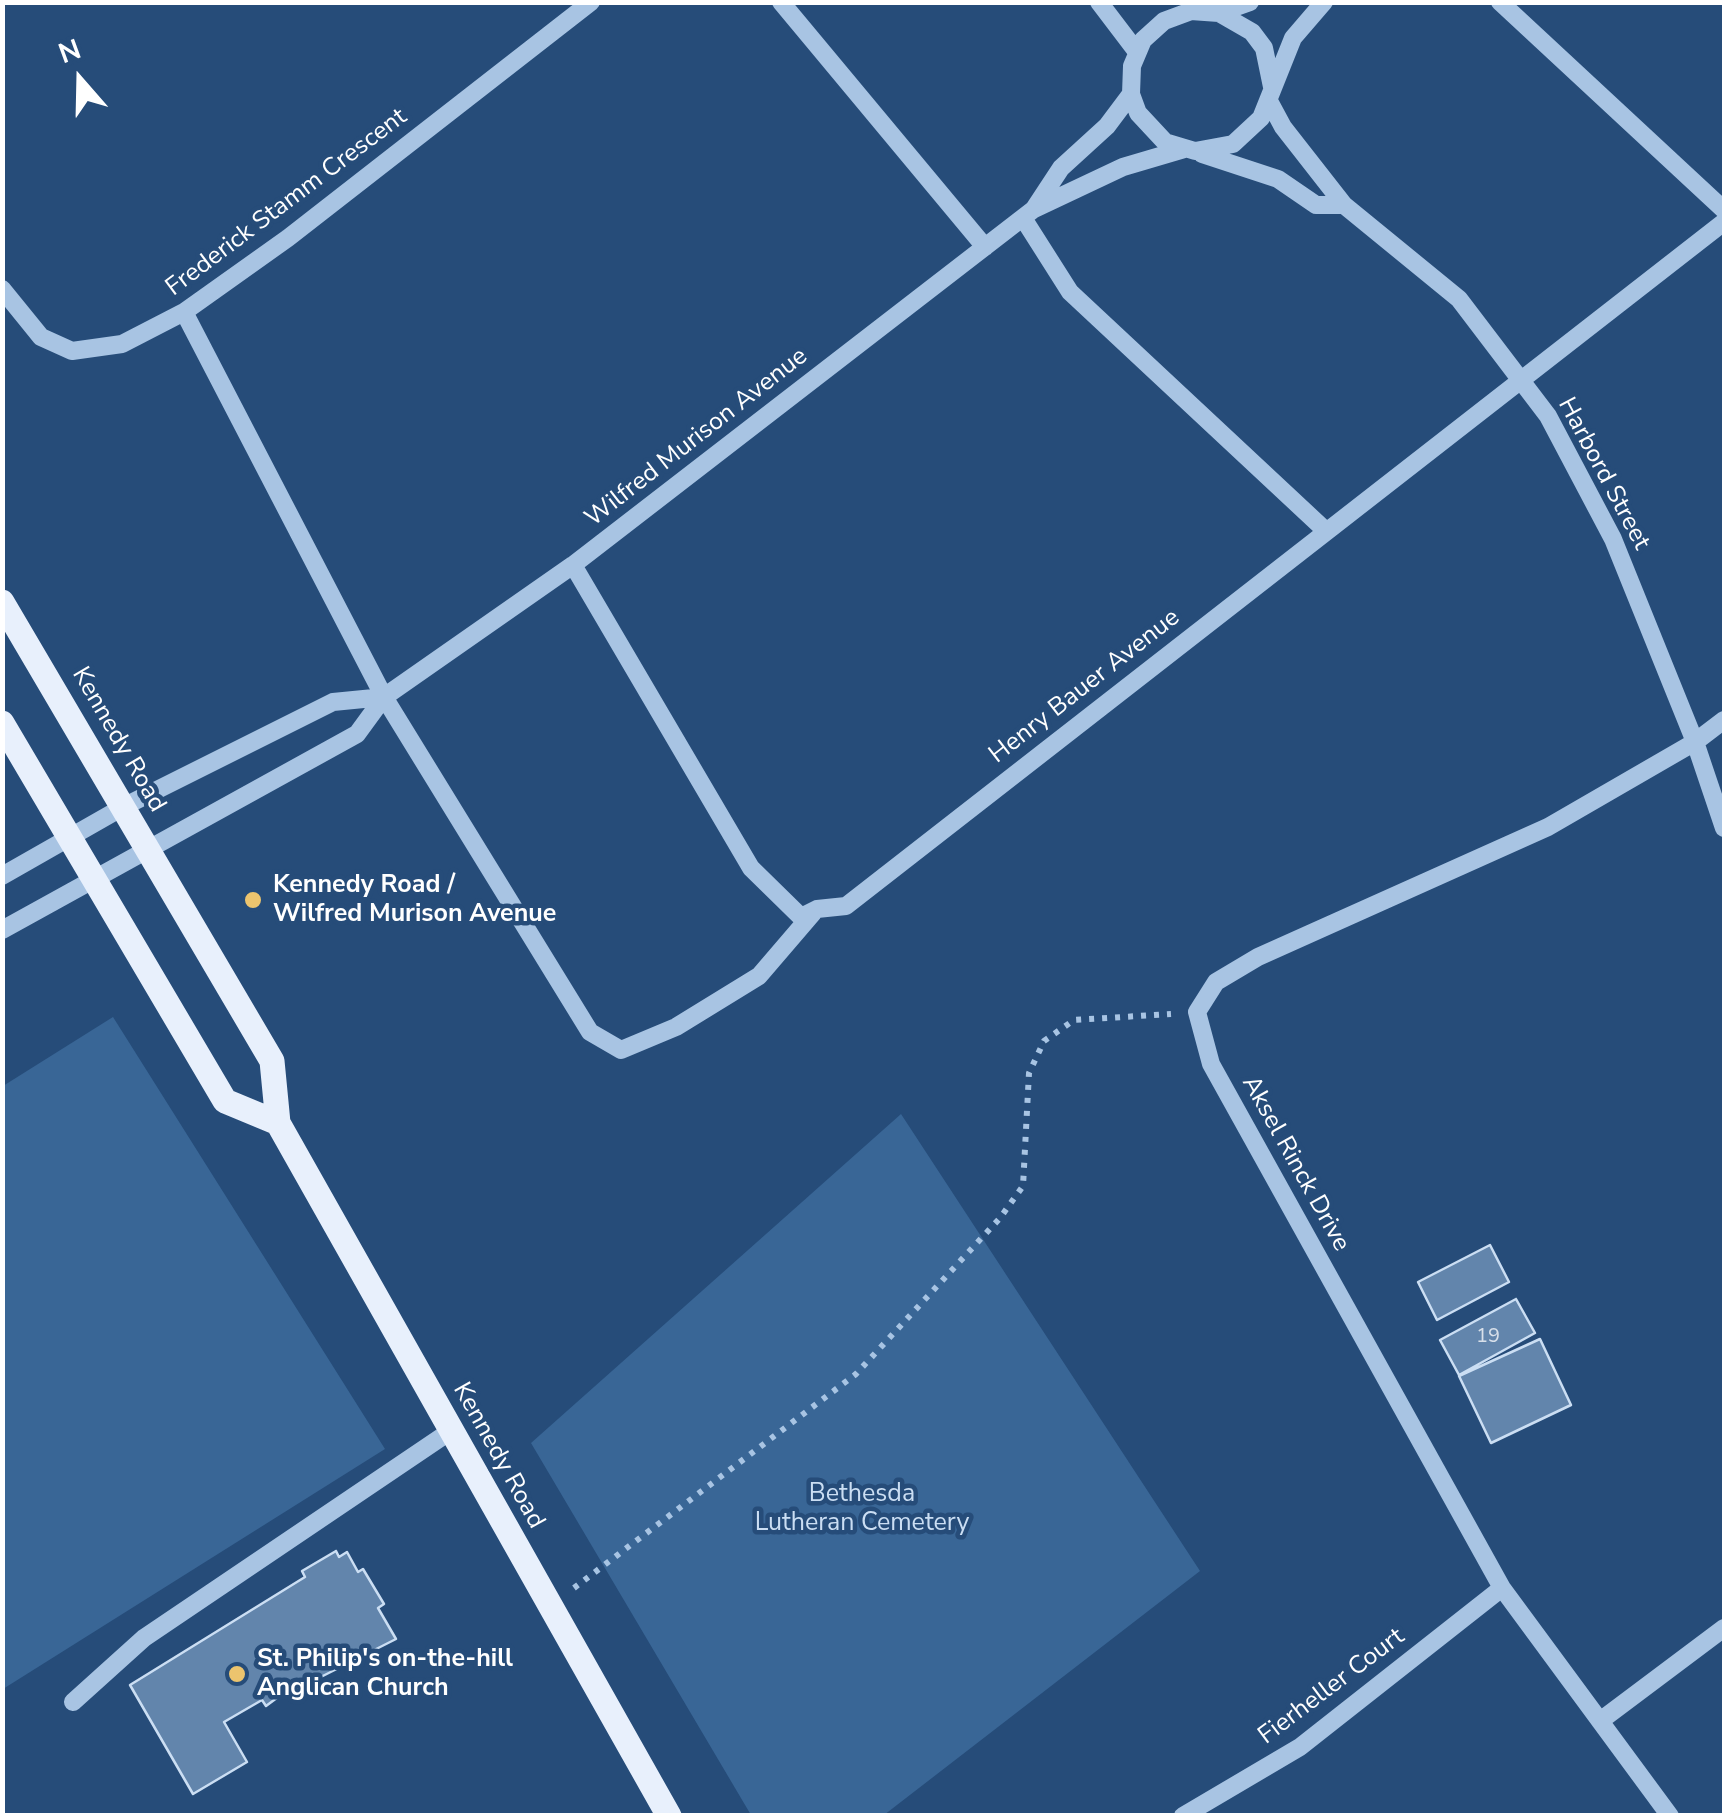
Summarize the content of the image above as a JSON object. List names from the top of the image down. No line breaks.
{"streets":{"main road":["Kennedy Road"],"street":["Frederick Stamm Crescent","Wilfred Murison Avenue","Harbord Street","Henry Bauer Avenue","Aksel Rinck Drive","Fierheller Court"]},"crossings":[["Wilfred Murison Avenue","Harbord Street"],["Wilfred Murison Avenue","Kennedy Road"],["Harbord Street","Henry Bauer Avenue"],["Aksel Rinck Drive","Fierheller Court"]],"parks":["Bethesda Lutheran Cemetery"],"places":["Kennedy Road / Wilfred Murison Avenue","St. Philip's on-the-hill Anglican Church"],"house_numbers":["19"],"north":"top"}
